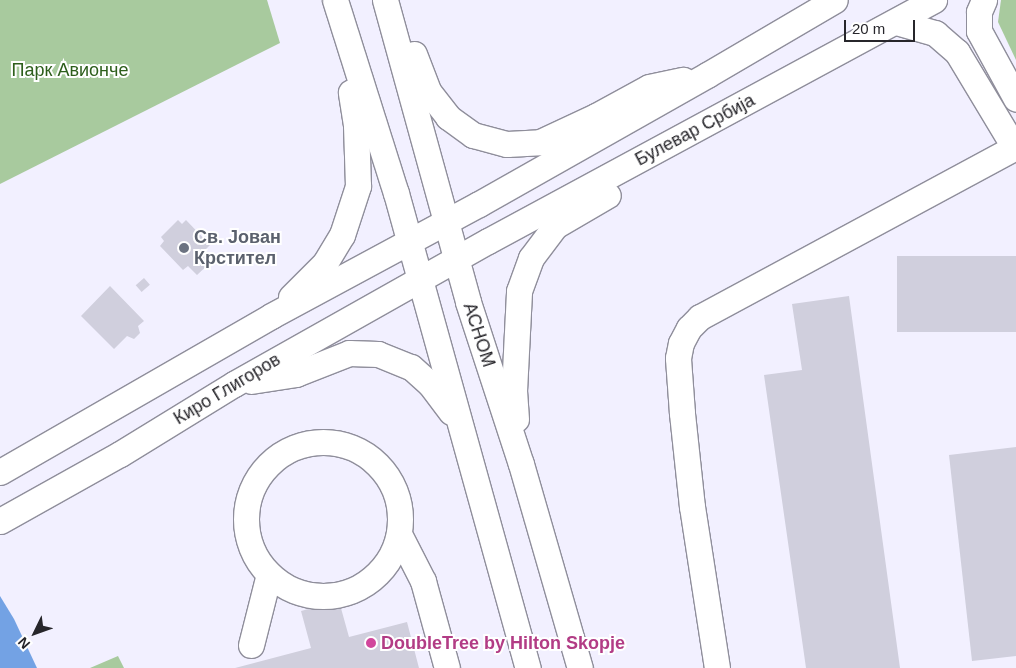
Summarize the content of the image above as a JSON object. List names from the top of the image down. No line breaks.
{"streets":{"street":["Булевар Србија","АСНОМ","Киро Глигоров"]},"crossings":[["Булевар Србија","АСНОМ"],["Булевар Србија","Киро Глигоров"],["АСНОМ","Киро Глигоров"]],"parks":["Парк Авионче"],"places":["Св. Јован Крстител","DoubleTree by Hilton Skopje"],"scale_bar":"20 m","north":"bottom left"}
